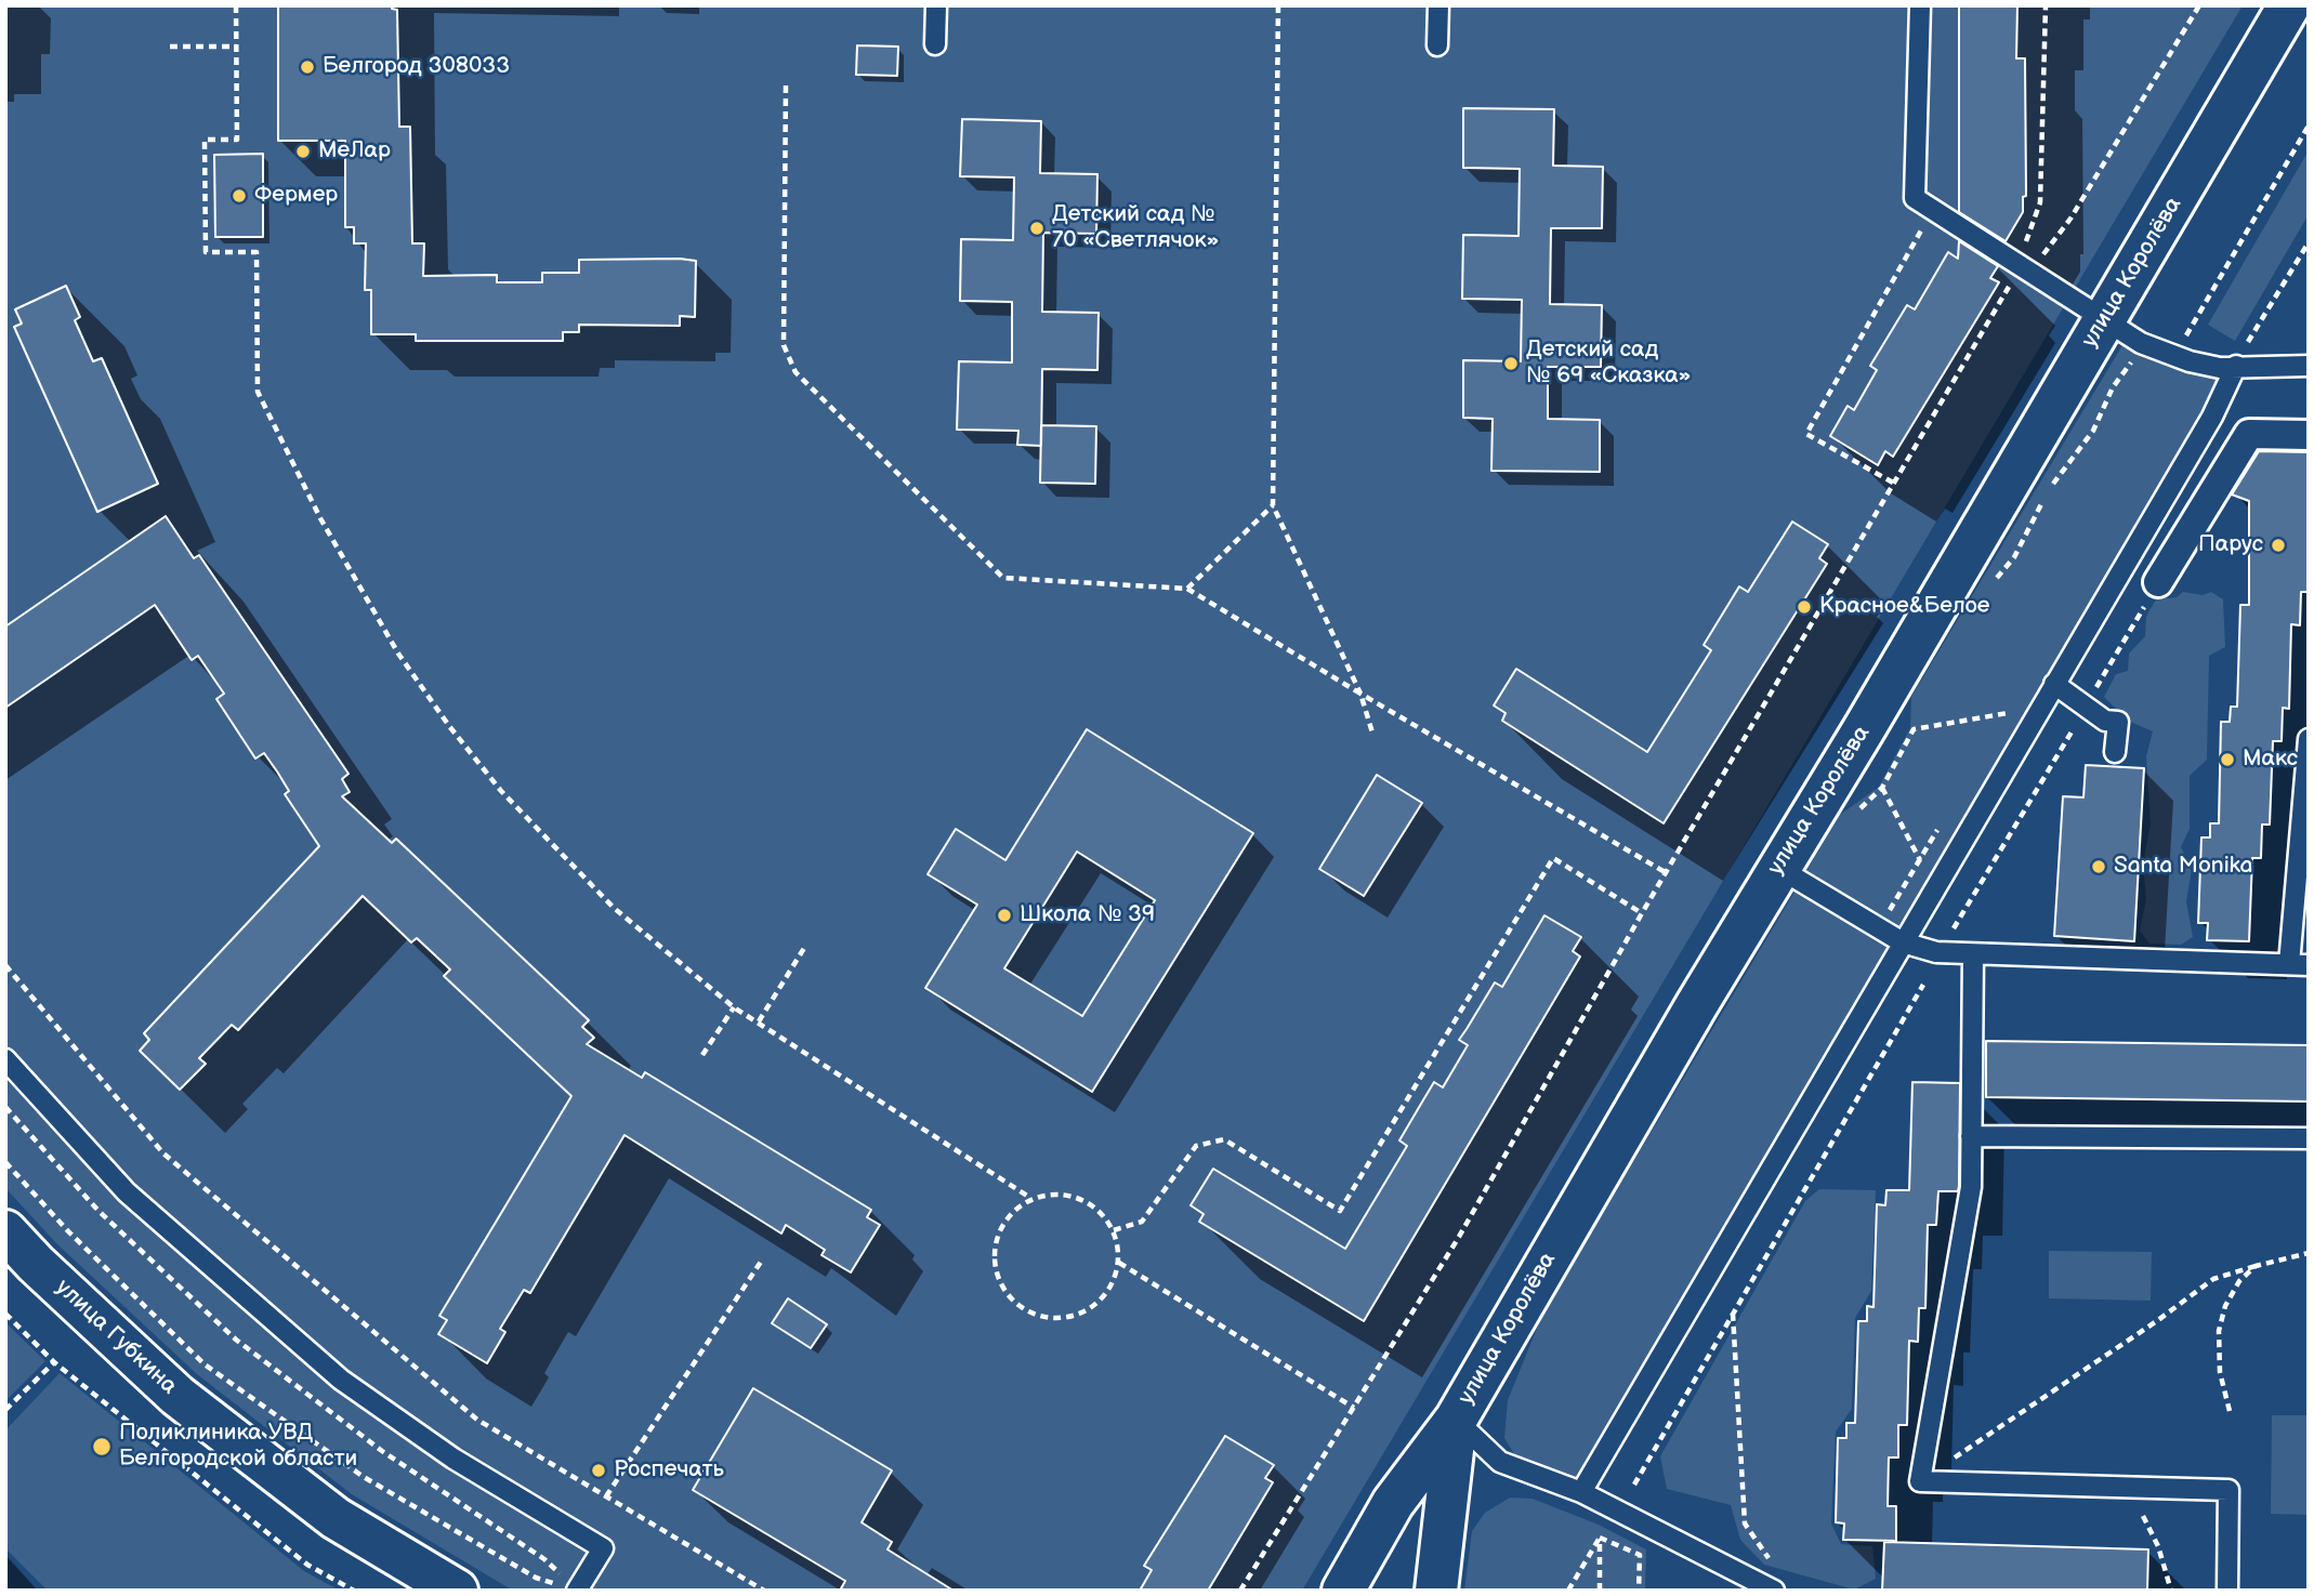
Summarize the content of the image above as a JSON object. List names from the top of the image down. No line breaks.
{"streets":{"street":["улица Королёва","улица Губкина"]},"places":["Белгород 308033","МеЛар","Фермер","Детский сад № 70 «Светлячок»","Детский сад № 69 «Сказка»","Парус","Красное&Белое","Макс","Santa Monika","Школа № 39","Поликлиника УВД Белгородской области","Роспечать"]}
